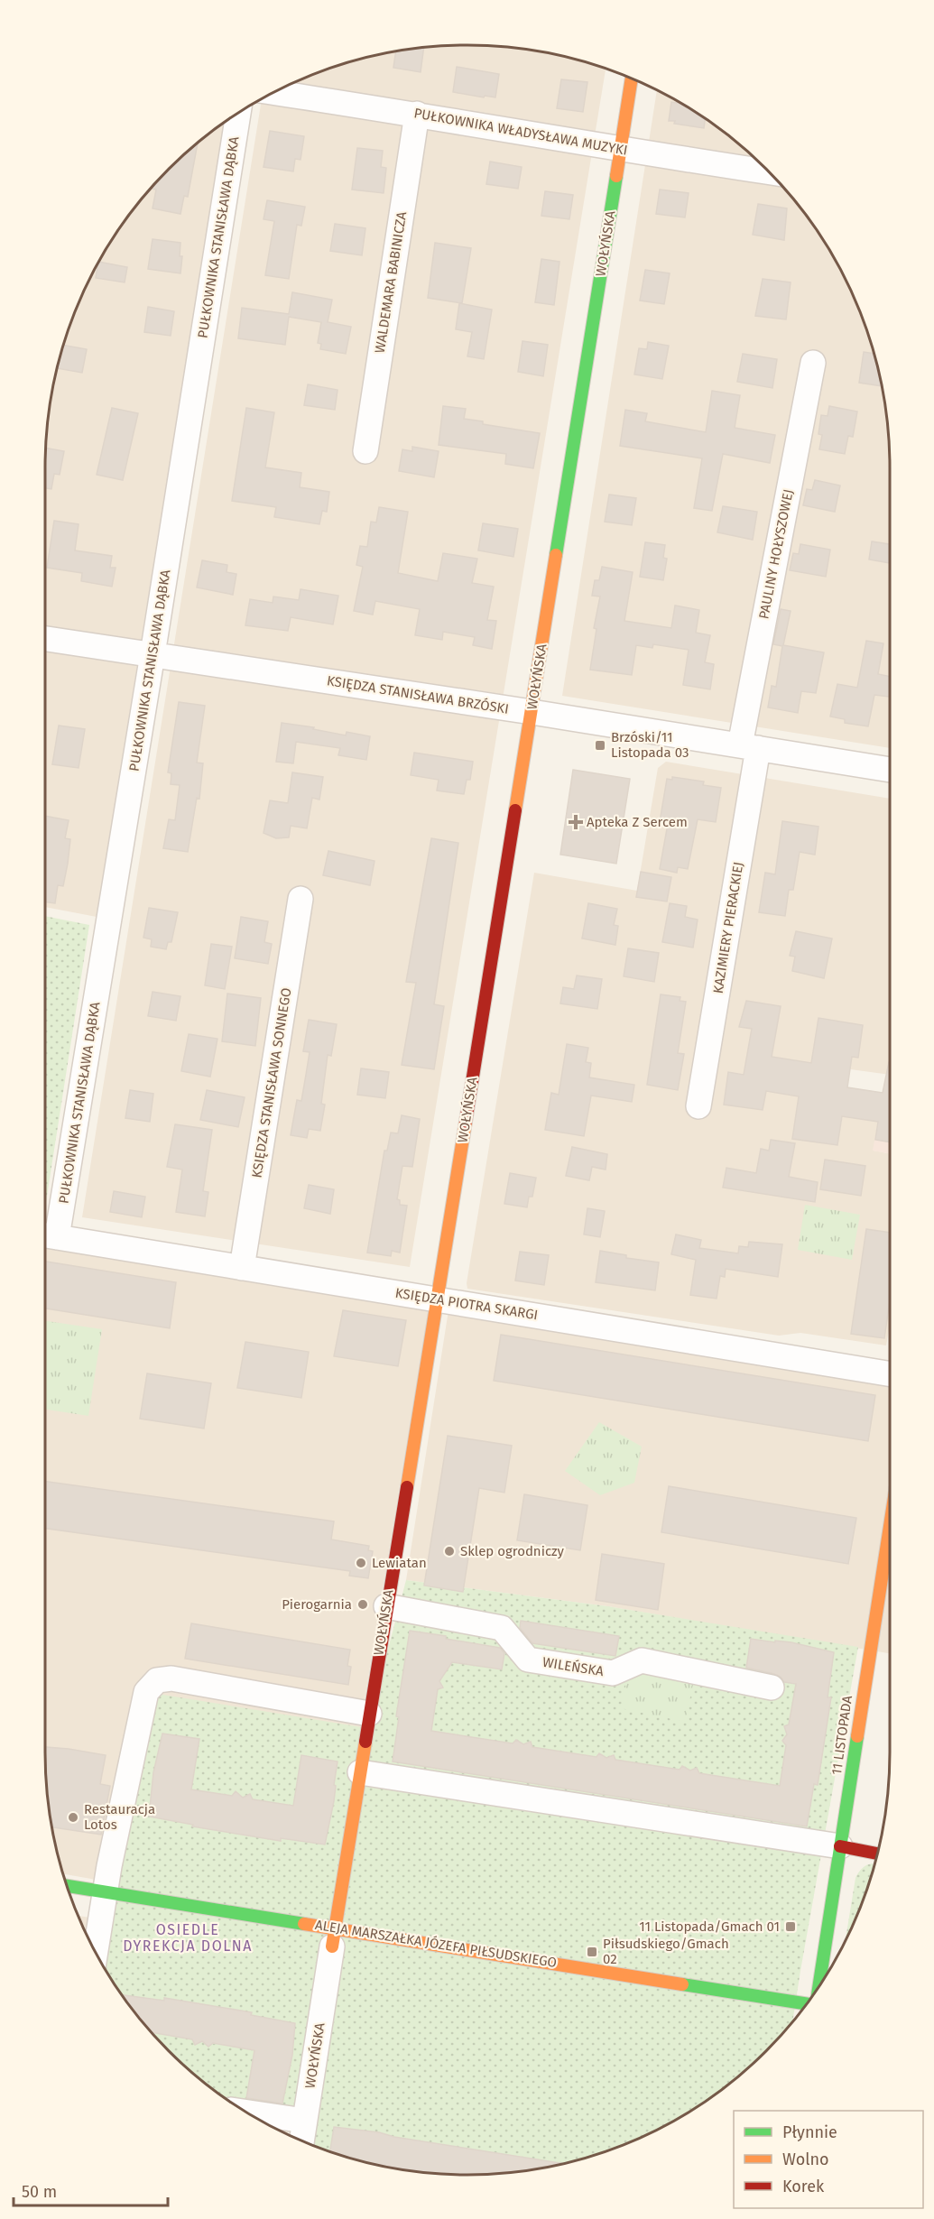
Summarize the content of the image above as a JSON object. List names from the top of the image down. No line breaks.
{"streets":{"street":["PUŁKOWNIKA WŁADYSŁAWA MUZYKI","PUŁKOWNIKA STANISŁAWA DĄBKA","WOŁYŃSKA","WALDEMARA BABINICZA","PAULINY HOŁYSZOWEJ","KSIĘDZA STANISŁAWA BRZÓSKI","KAZIMIERY PIERACKIEJ","KSIĘDZA STANISŁAWA SONNEGO","KSIĘDZA PIOTRA SKARGI","WILEŃSKA","11 LISTOPADA","ALEJA MARSZAŁKA JÓZEFA PIŁSUDSKIEGO"]},"crossings":[["PUŁKOWNIKA WŁADYSŁAWA MUZYKI","WOŁYŃSKA"],["PUŁKOWNIKA WŁADYSŁAWA MUZYKI","WALDEMARA BABINICZA"],["PUŁKOWNIKA STANISŁAWA DĄBKA","KSIĘDZA STANISŁAWA BRZÓSKI"],["PUŁKOWNIKA STANISŁAWA DĄBKA","KSIĘDZA PIOTRA SKARGI"],["WOŁYŃSKA","KSIĘDZA STANISŁAWA BRZÓSKI"],["WOŁYŃSKA","KSIĘDZA PIOTRA SKARGI"],["WOŁYŃSKA","WILEŃSKA"],["WOŁYŃSKA","ALEJA MARSZAŁKA JÓZEFA PIŁSUDSKIEGO"],["PAULINY HOŁYSZOWEJ","KSIĘDZA STANISŁAWA BRZÓSKI"],["PAULINY HOŁYSZOWEJ","KAZIMIERY PIERACKIEJ"],["KSIĘDZA STANISŁAWA BRZÓSKI","KAZIMIERY PIERACKIEJ"],["KSIĘDZA STANISŁAWA SONNEGO","KSIĘDZA PIOTRA SKARGI"]],"districts":["OSIEDLE DYREKCJA DOLNA"],"places":{"transit":["Brzóski/11 Listopada 03","11 Listopada/Gmach 01","Piłsudskiego/Gmach 02"],"health":["Apteka Z Sercem"],"other":["Sklep ogrodniczy","Lewiatan","Pierogarnia","Restauracja Lotos"]},"legend":["Płynnie","Wolno","Korek"],"scale_bar":"50 m"}
